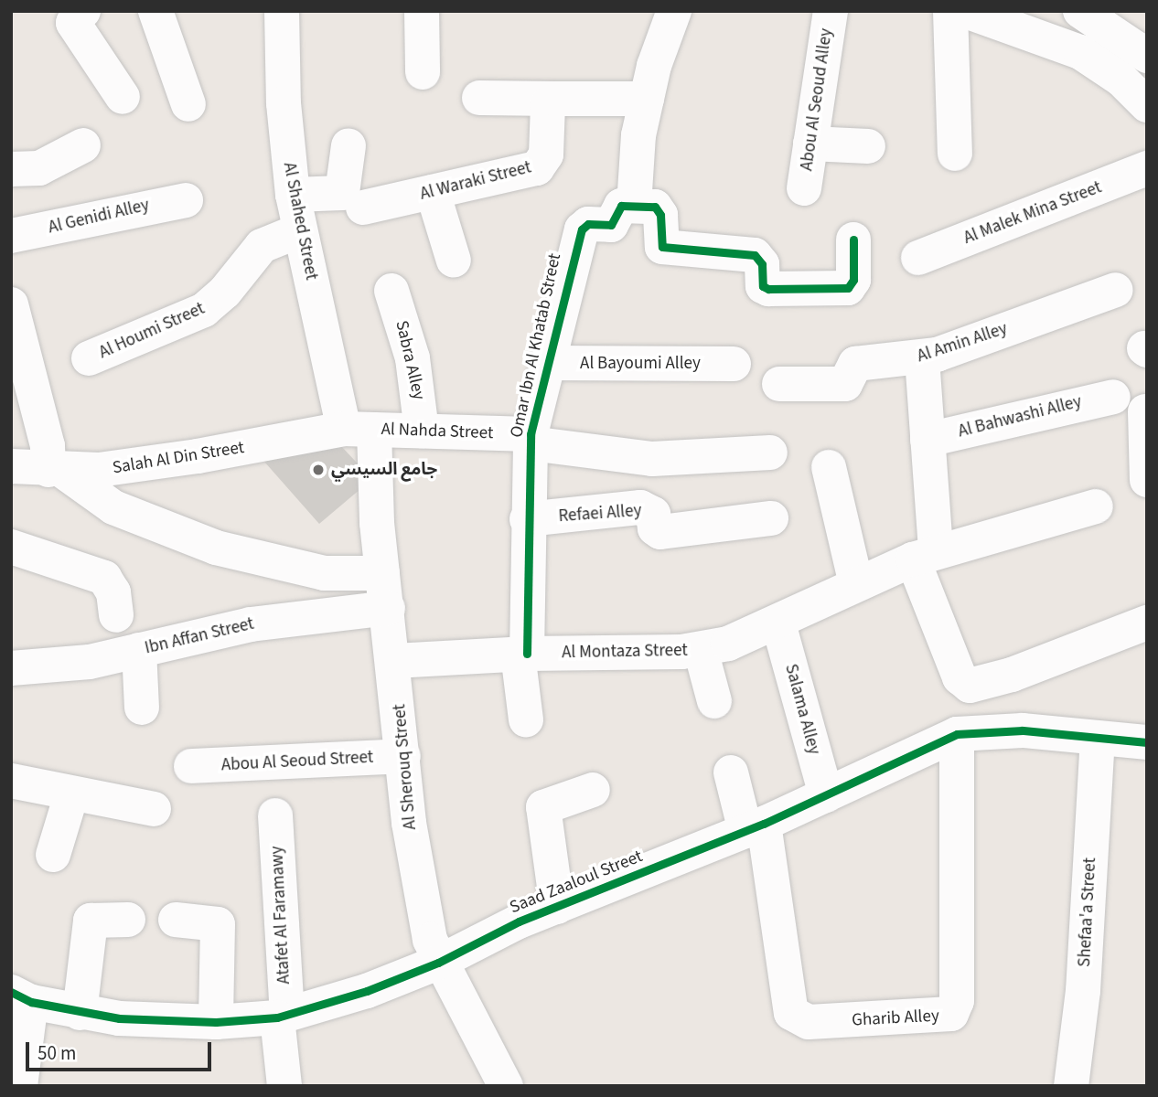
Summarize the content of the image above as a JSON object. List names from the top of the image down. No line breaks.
{"streets":{"street":["Abou Al Seoud Alley","Al Waraki Street","Al Malek Mina Street","Al Genidi Alley","Al Shahed Street","Al Houmi Street","Al Amin Alley","Omar Ibn Al Khatab Street","Sabra Alley","Al Bayoumi Alley","Al Bahwashi Alley","Al Nahda Street","Salah Al Din Street","Refaei Alley","Ibn Affan Street","Al Montaza Street","Salama Alley","Abou Al Seoud Street","Al Sherouq Street","Saad Zaaloul Street","Shefaa'a Street","Atafet Al Faramawy","Gharib Alley"]},"crossings":[["Al Shahed Street","Al Houmi Street"],["Al Shahed Street","Al Nahda Street"],["Al Shahed Street","Salah Al Din Street"],["Al Shahed Street","Al Sherouq Street"],["Omar Ibn Al Khatab Street","Al Bayoumi Alley"],["Omar Ibn Al Khatab Street","Al Nahda Street"],["Omar Ibn Al Khatab Street","Refaei Alley"],["Omar Ibn Al Khatab Street","Al Montaza Street"],["Sabra Alley","Al Nahda Street"],["Al Nahda Street","Salah Al Din Street"],["Al Nahda Street","Al Sherouq Street"],["Salah Al Din Street","Al Sherouq Street"],["Ibn Affan Street","Al Sherouq Street"],["Al Montaza Street","Salama Alley"],["Al Montaza Street","Al Sherouq Street"],["Salama Alley","Saad Zaaloul Street"],["Abou Al Seoud Street","Al Sherouq Street"],["Al Sherouq Street","Saad Zaaloul Street"],["Saad Zaaloul Street","Shefaa'a Street"],["Saad Zaaloul Street","Atafet Al Faramawy"],["Saad Zaaloul Street","Gharib Alley"]],"places":["جامع السيسي"],"scale_bar":"50 m"}
